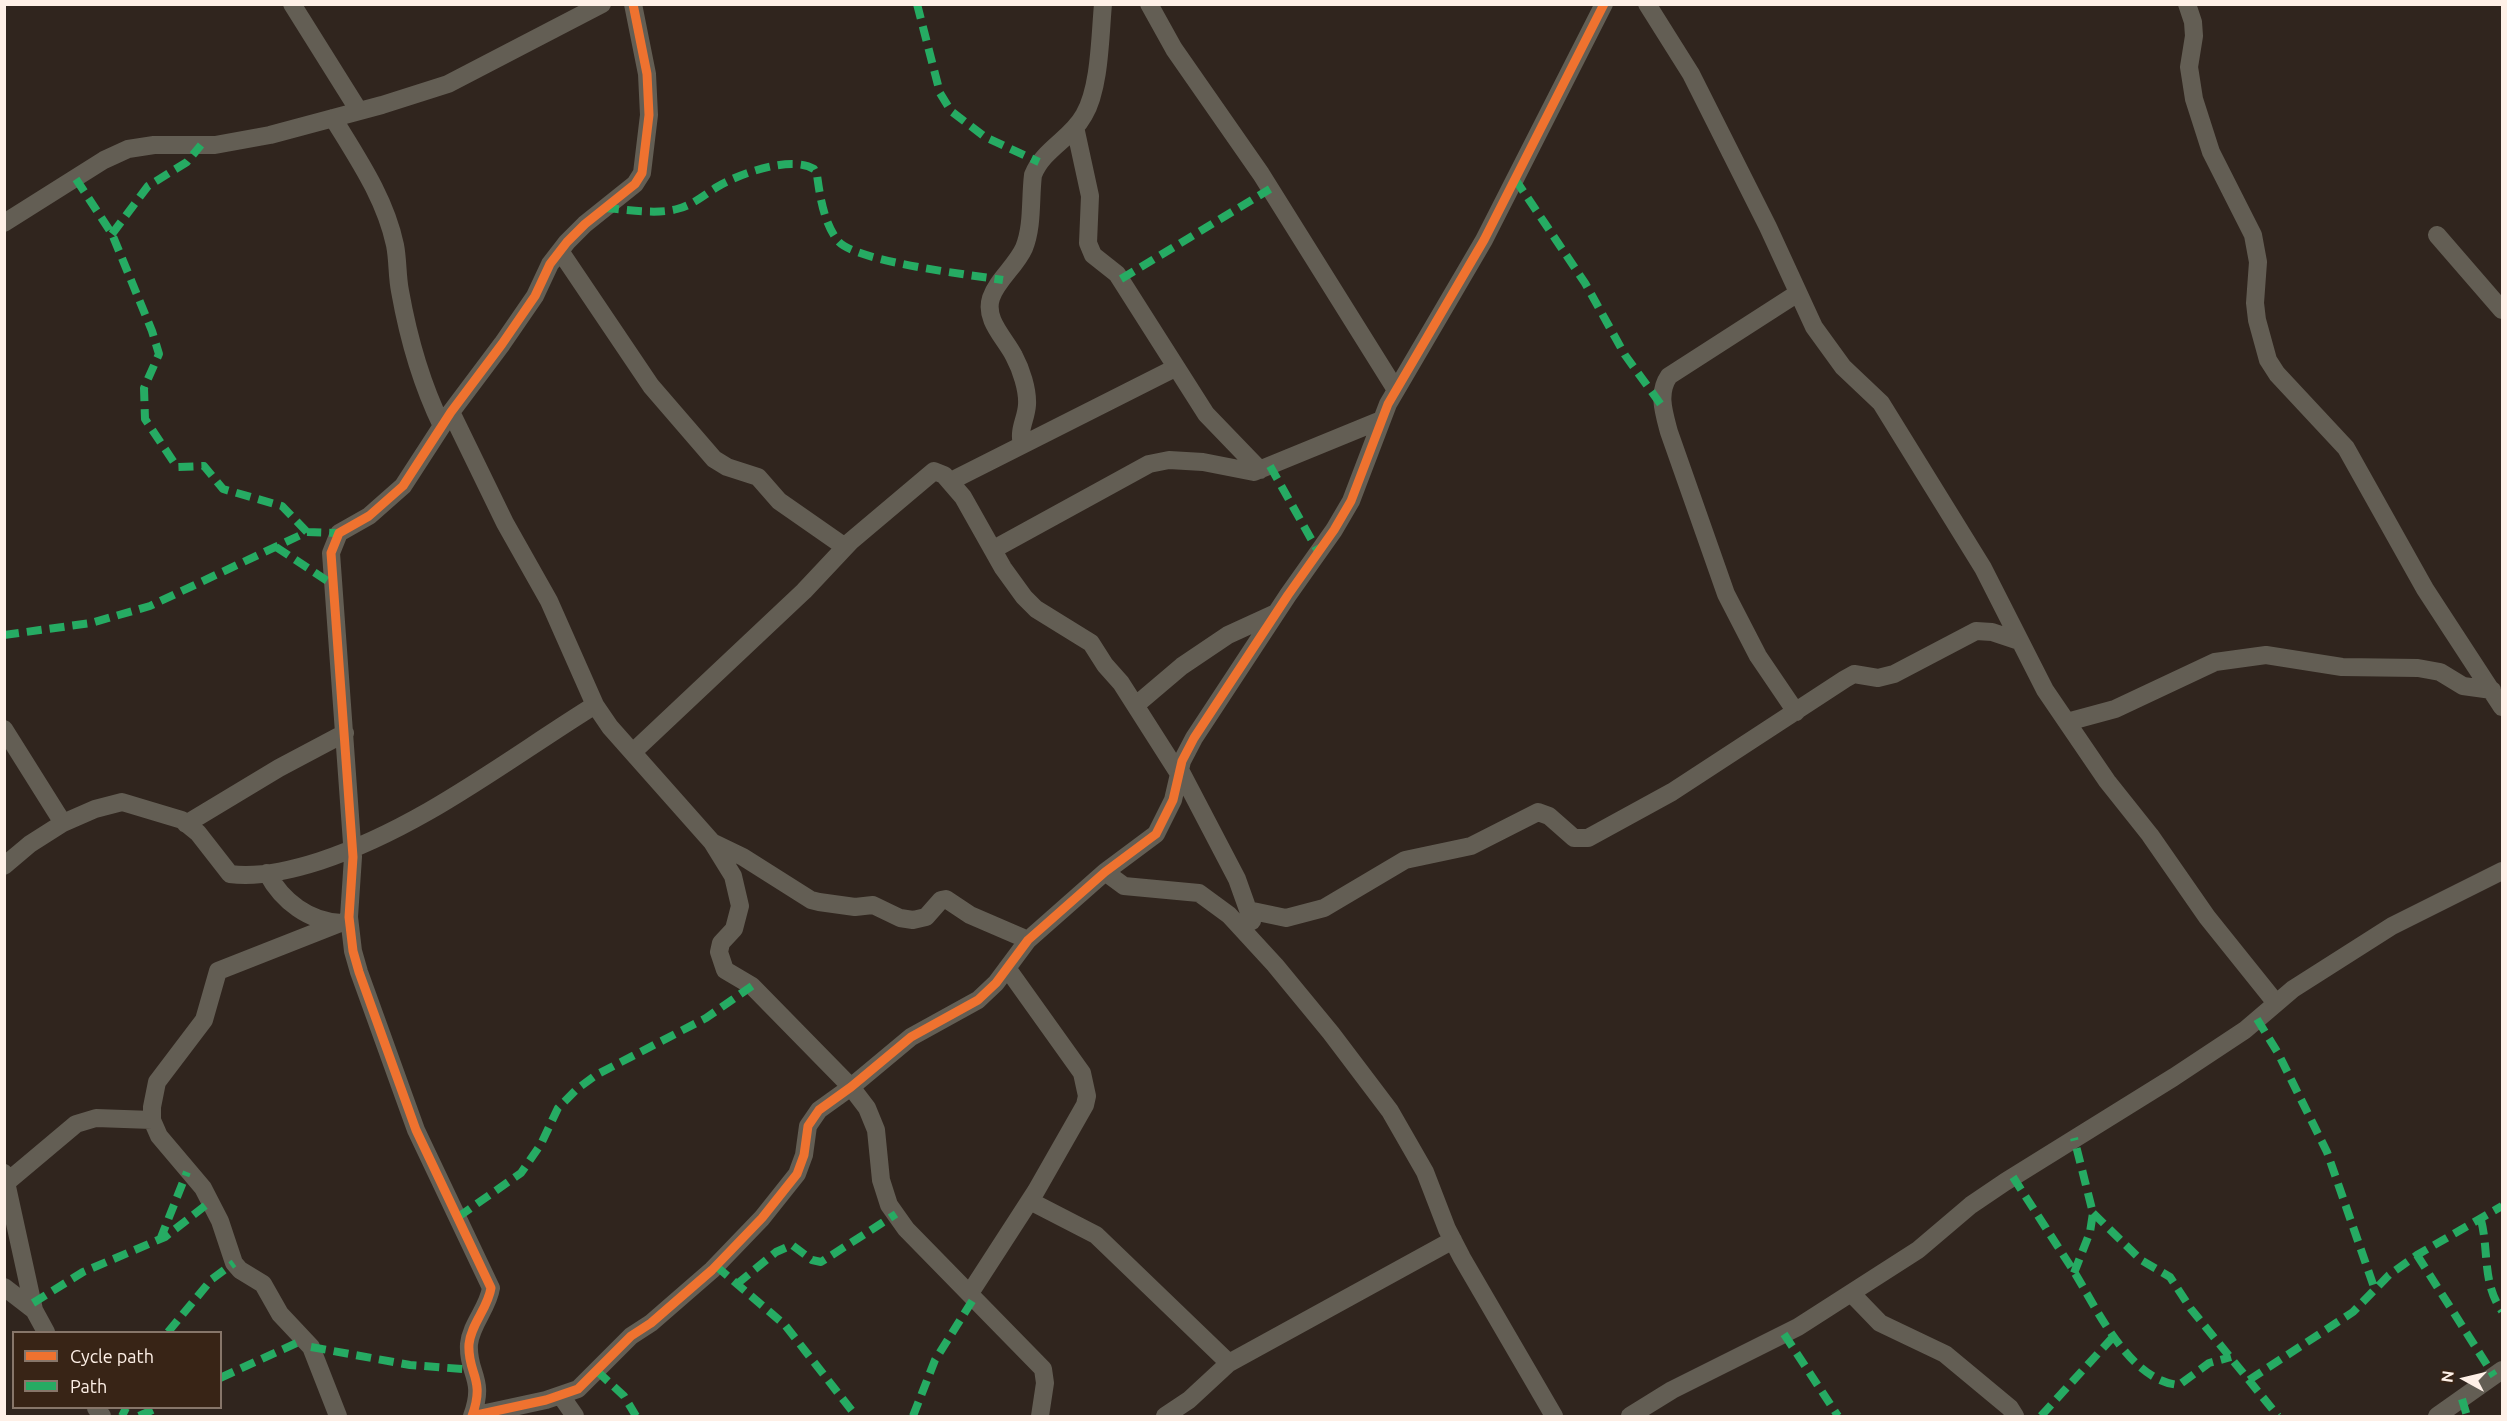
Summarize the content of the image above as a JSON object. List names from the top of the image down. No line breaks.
{"legend":["Cycle path","Path"],"north":"left"}
